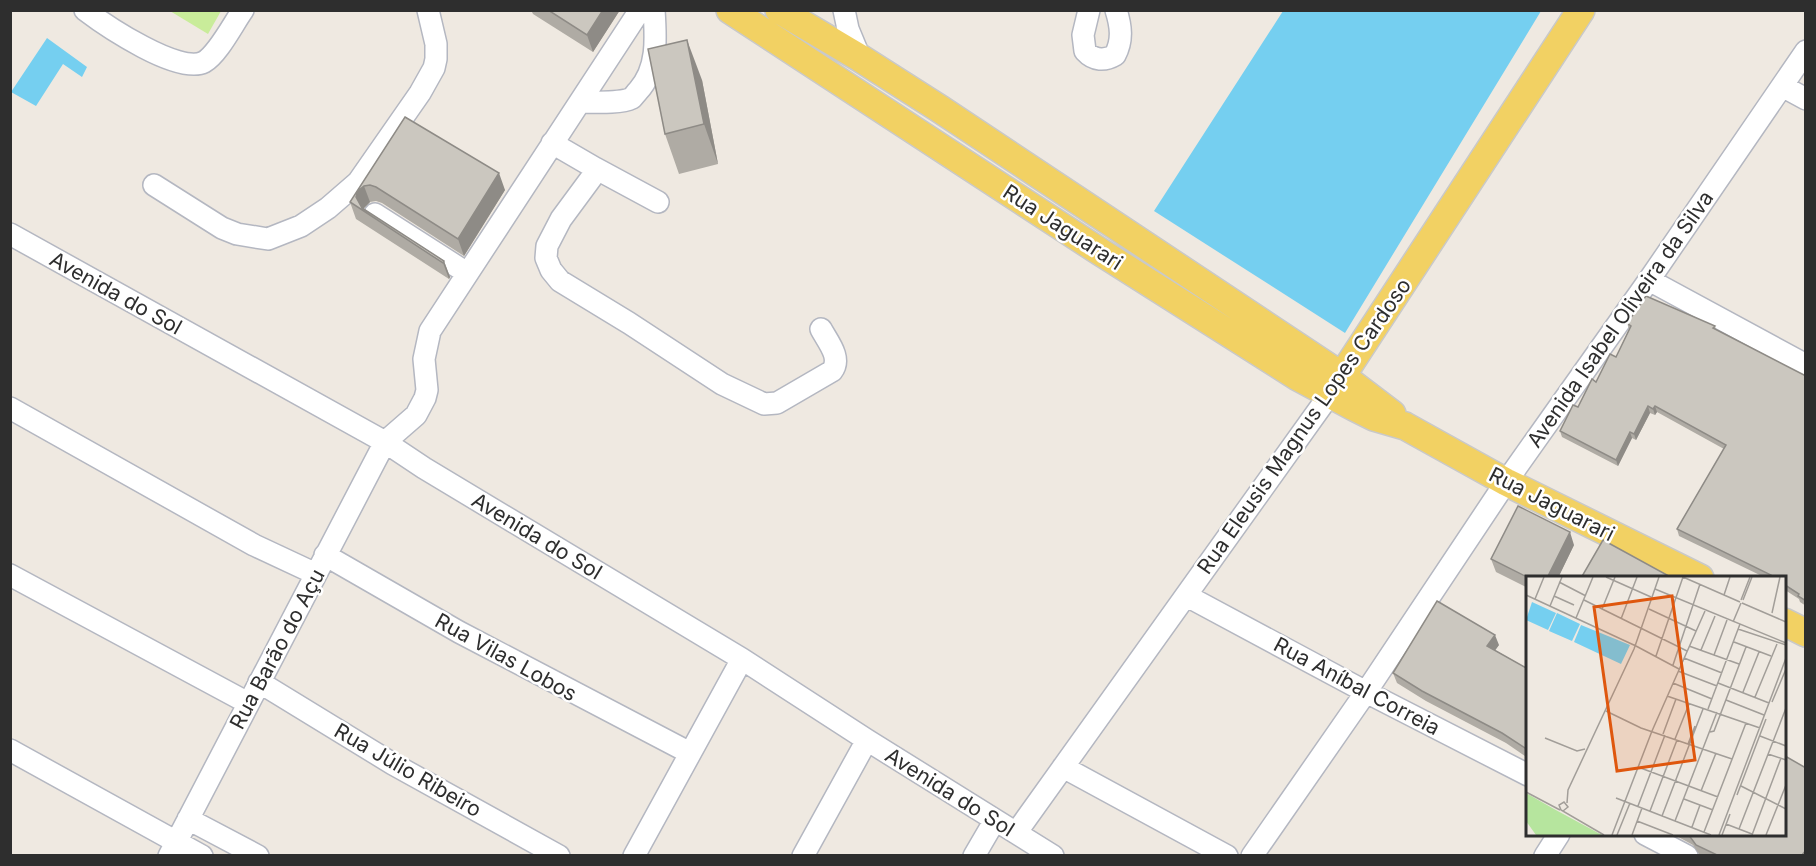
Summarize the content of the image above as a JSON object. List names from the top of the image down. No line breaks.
{"streets":{"main road":["Rua Jaguarari","Rua Eleusis Magnus Lopes Cardoso"],"street":["Avenida do Sol","Avenida Isabel Oliveira da Silva","Rua Barão do Açu","Rua Vilas Lobos","Rua Aníbal Correia","Rua Júlio Ribeiro"]},"crossings":[["Rua Jaguarari","Avenida Isabel Oliveira da Silva"],["Rua Jaguarari","Rua Eleusis Magnus Lopes Cardoso"],["Avenida do Sol","Rua Eleusis Magnus Lopes Cardoso"],["Avenida do Sol","Rua Barão do Açu"],["Avenida Isabel Oliveira da Silva","Rua Aníbal Correia"],["Rua Eleusis Magnus Lopes Cardoso","Rua Aníbal Correia"],["Rua Barão do Açu","Rua Vilas Lobos"],["Rua Barão do Açu","Rua Júlio Ribeiro"]]}
